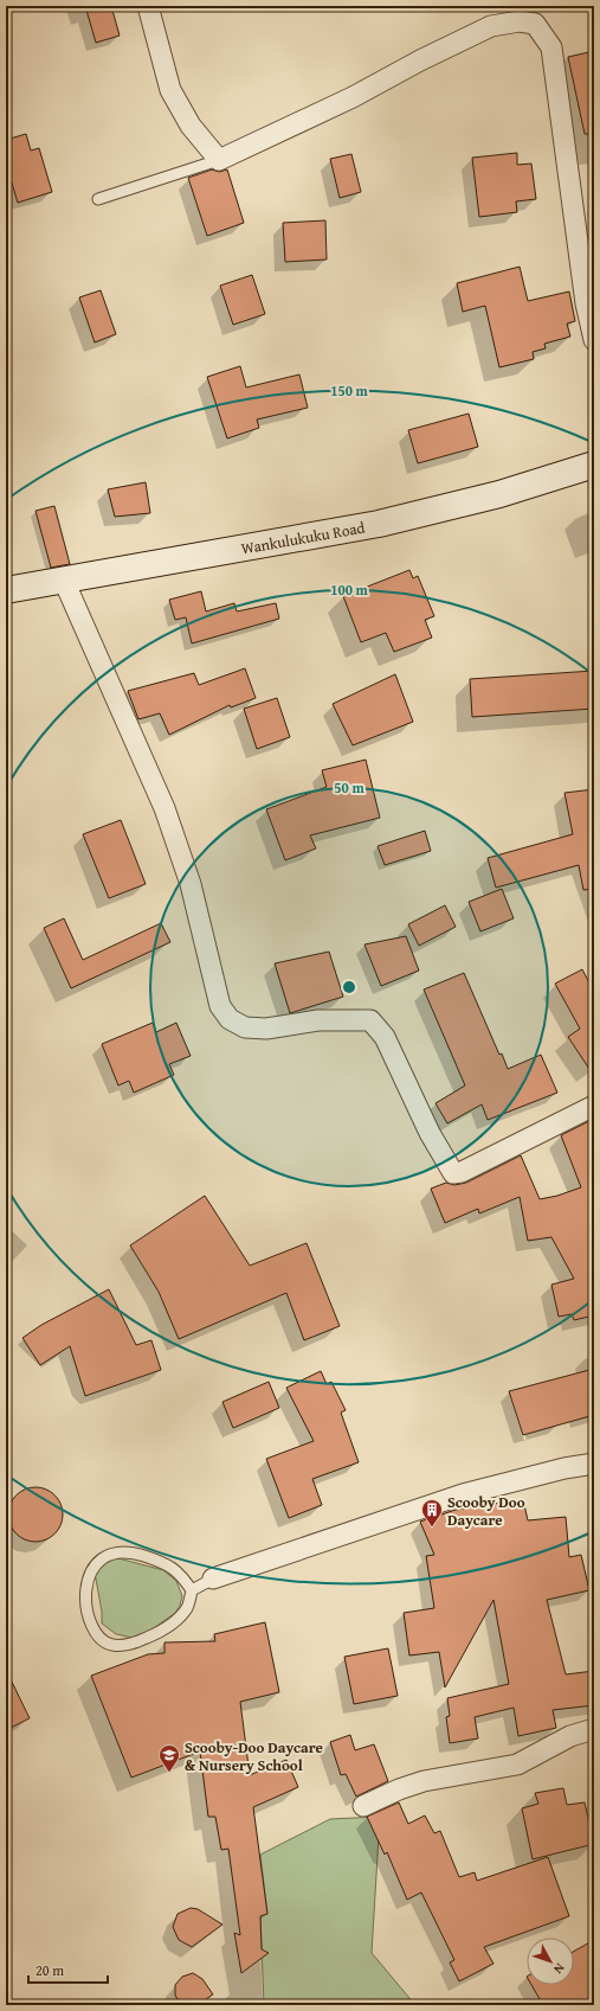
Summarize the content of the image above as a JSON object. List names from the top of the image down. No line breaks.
{"streets":{"main road":["Wankulukuku Road"]},"places":{"building":["Scooby Doo Daycare"],"school or university":["Scooby-Doo Daycare & Nursery School"]},"scale_bar":"20 m","north":"bottom right","rings":["150 m","100 m","50 m"]}
